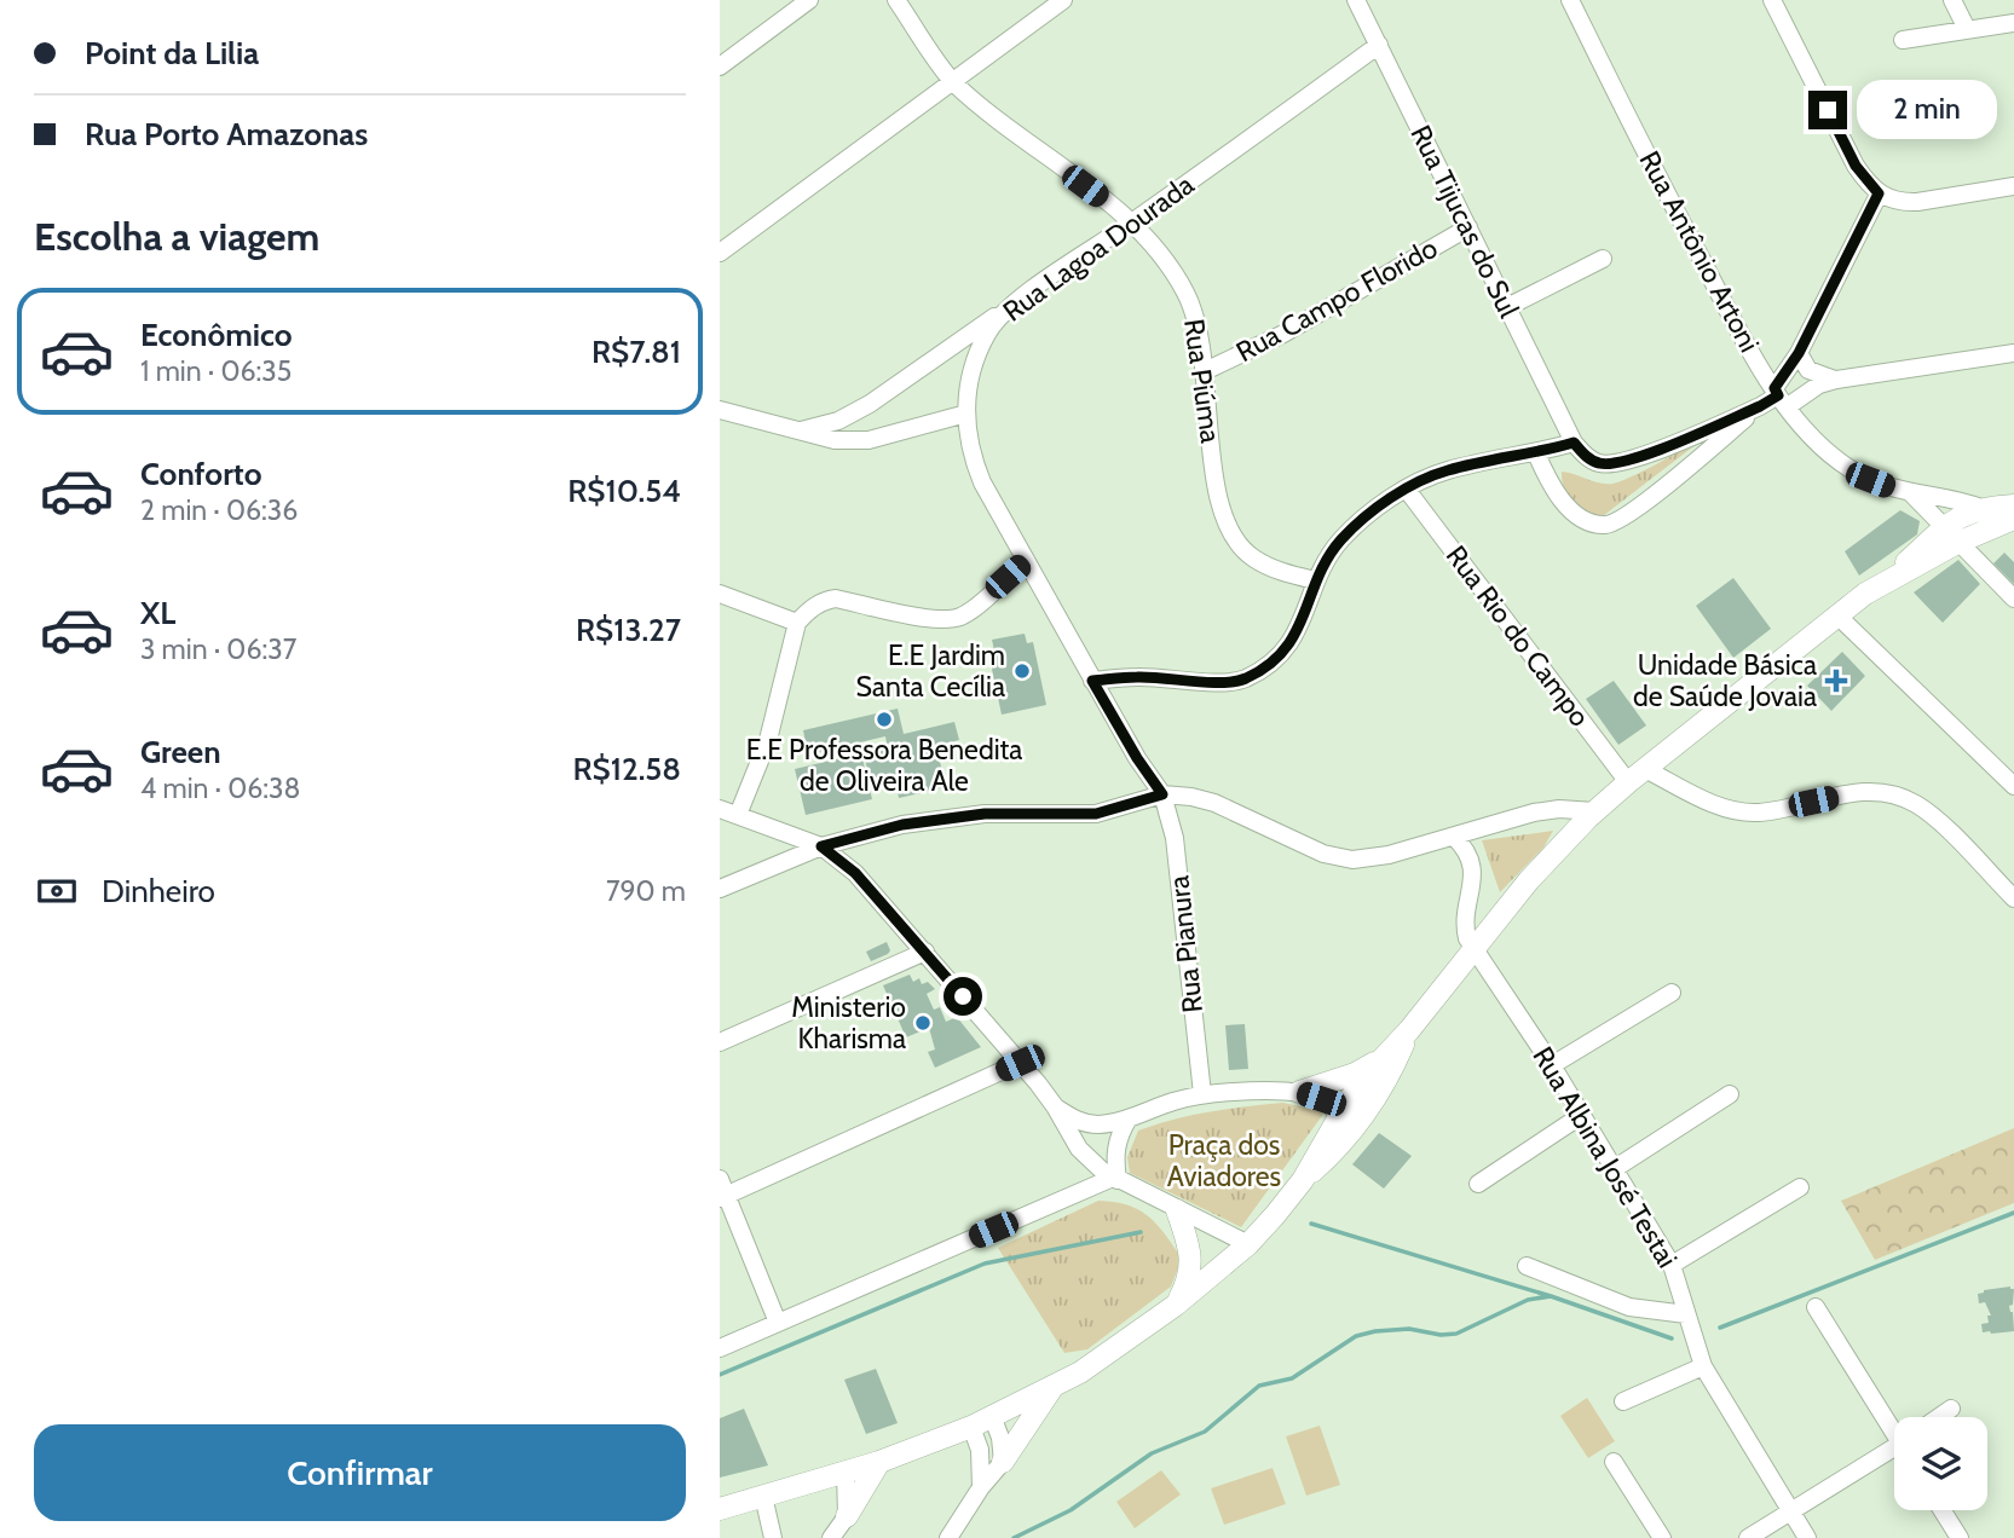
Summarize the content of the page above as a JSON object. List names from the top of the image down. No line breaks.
{"streets":{"street":["Rua Tijucas do Sul","Rua Lagoa Dourada","Rua Antônio Artoni","Rua Campo Florido","Rua Piúma","Rua Rio do Campo","Rua Pianura","Rua Albina José Testai"]},"crossings":[["Rua Tijucas do Sul","Rua Lagoa Dourada"],["Rua Tijucas do Sul","Rua Campo Florido"],["Rua Lagoa Dourada","Rua Piúma"],["Rua Lagoa Dourada","Rua Pianura"],["Rua Campo Florido","Rua Piúma"]],"parks":["Praça dos Aviadores"],"places":{"other":["E.E Jardim Santa Cecília","E.E Professora Benedita de Oliveira Ale","Ministerio Kharisma"],"health":["Unidade Básica de Saúde Jovaia"]},"page":{"banner":["Point da Lilia","Rua Porto Amazonas"],"bubble":"2 min","heading":"Escolha a viagem","list":[{"name":"Econômico","note":"1 min · 06:35","value":"R$7.81"},{"name":"Conforto","note":"2 min · 06:36","value":"R$10.54"},{"name":"XL","note":"3 min · 06:37","value":"R$13.27"},{"name":"Green","note":"4 min · 06:38","value":"R$12.58"}],"pay":["Dinheiro","790 m"],"buttons":"Confirmar"}}
